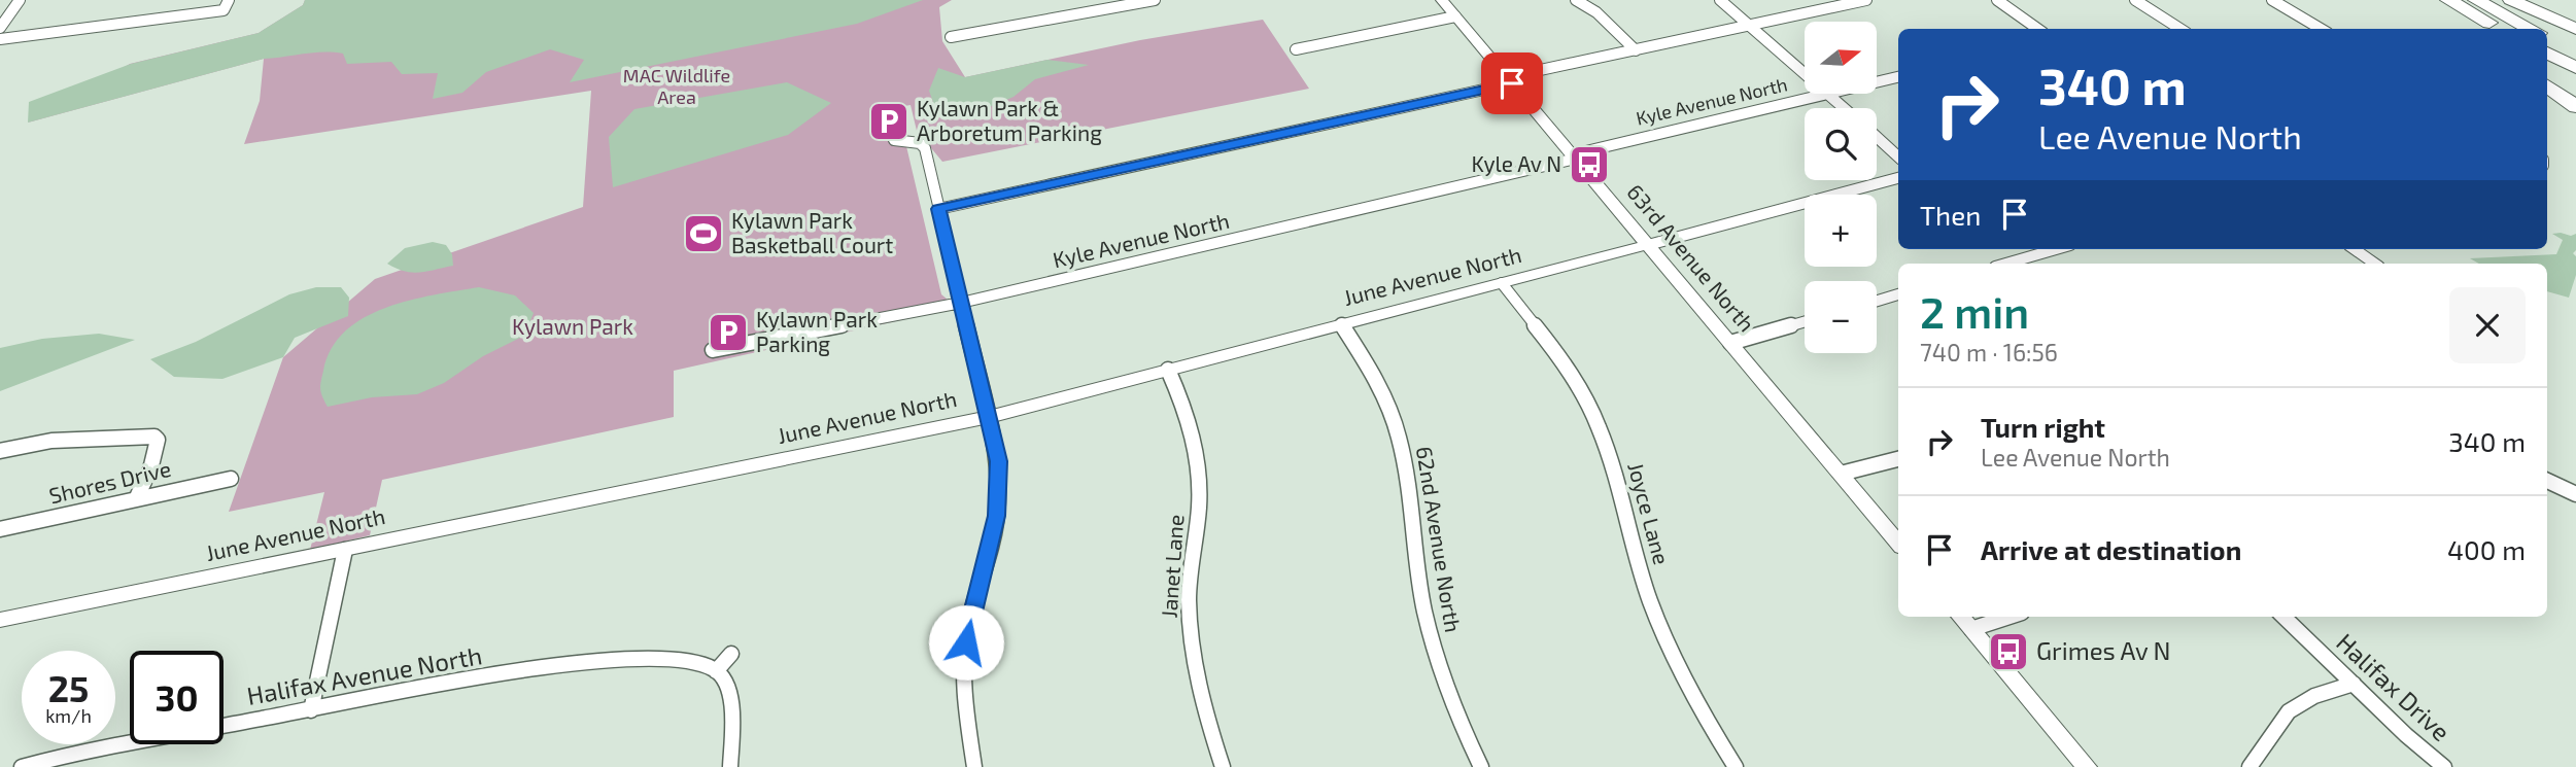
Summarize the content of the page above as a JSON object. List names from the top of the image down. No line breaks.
{"streets":{"street":["Kyle Avenue North","63rd Avenue North","June Avenue North","Shores Drive","Joyce Lane","62nd Avenue North","Janet Lane","Halifax Avenue North","Halifax Drive"]},"crossings":[["Kyle Avenue North","63rd Avenue North"],["63rd Avenue North","June Avenue North"],["June Avenue North","Joyce Lane"],["June Avenue North","62nd Avenue North"],["June Avenue North","Janet Lane"]],"parks":["MAC Wildlife Area","Kylawn Park"],"places":{"parking":["Kylawn Park & Arboretum Parking","Kylawn Park Parking"],"bus stop":["Kyle Av N","Grimes Av N"],"sports":["Kylawn Park Basketball Court"]},"north":"right","page":{"map_buttons":["+","−"],"turn":["340 m","Lee Avenue North"],"then":"Then","heading":["2 min","740 m · 16:56"],"list":[{"name":"Turn right","note":"Lee Avenue North","value":"340 m"},{"name":"Arrive at destination","value":"400 m"}],"speed":"25 km/h","limit":"30"}}
